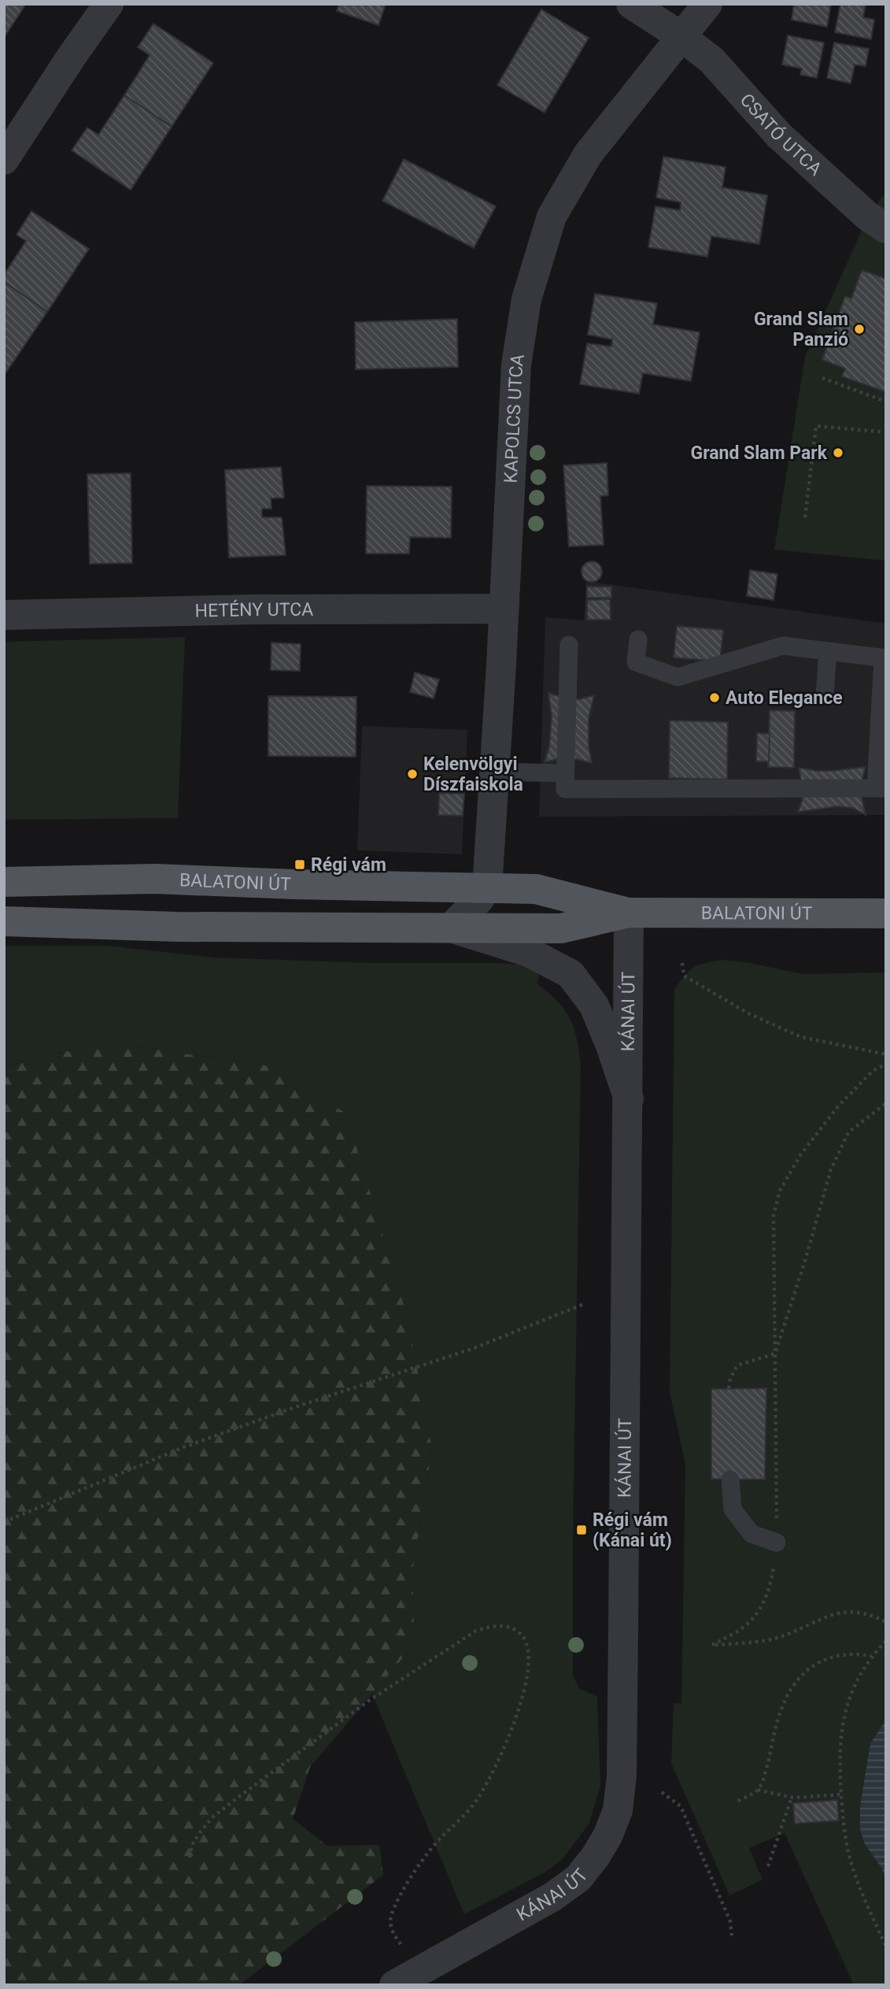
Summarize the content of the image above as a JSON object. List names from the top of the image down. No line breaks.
{"streets":{"main road":["BALATONI ÚT"],"street":["CSATÓ UTCA","KAPOLCS UTCA","HETÉNY UTCA","KÁNAI ÚT"]},"crossings":[["CSATÓ UTCA","KAPOLCS UTCA"],["KAPOLCS UTCA","HETÉNY UTCA"],["KAPOLCS UTCA","BALATONI ÚT"],["BALATONI ÚT","KÁNAI ÚT"]],"places":{"other":["Grand Slam Panzió","Grand Slam Park","Auto Elegance","Kelenvölgyi Díszfaiskola"],"transit":["Régi vám","Régi vám (Kánai út)"]}}
